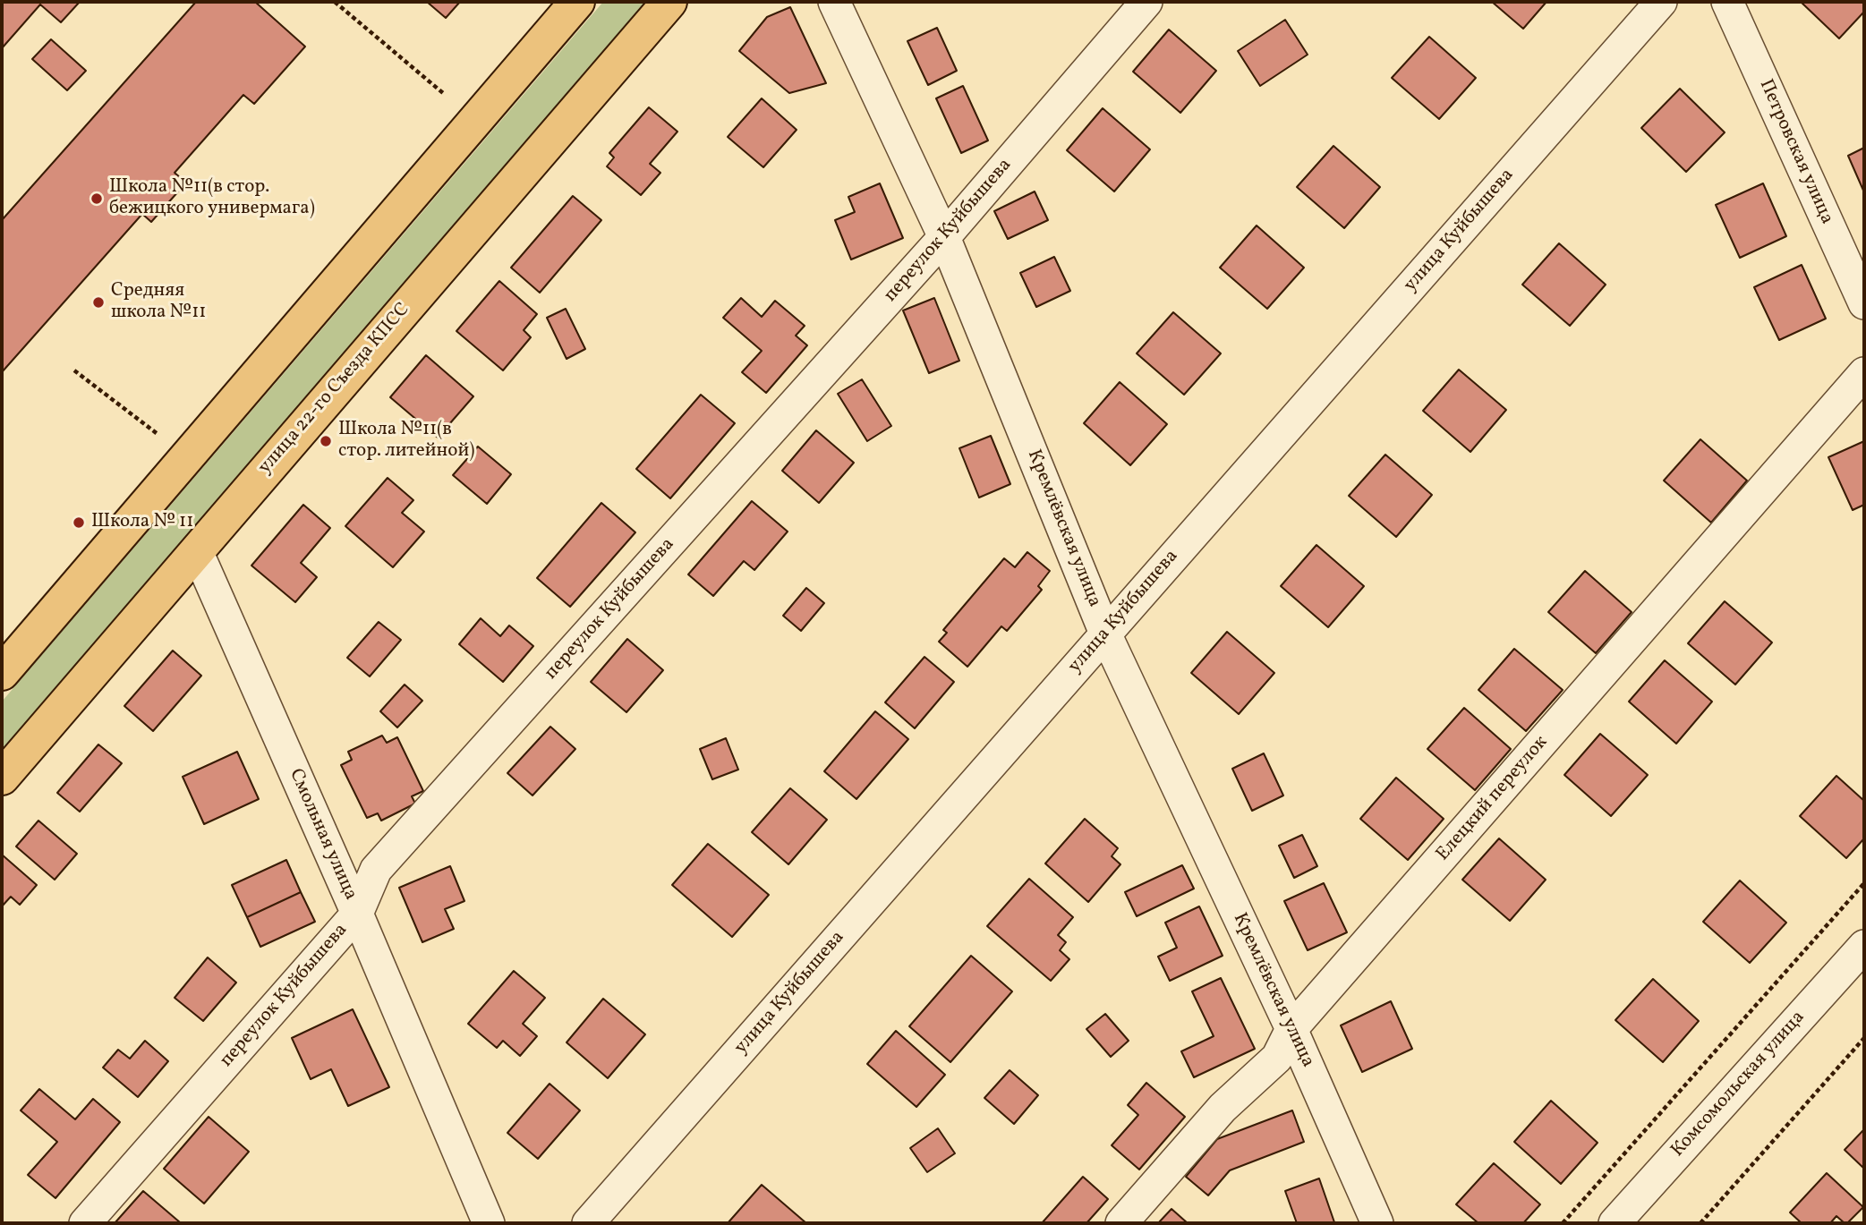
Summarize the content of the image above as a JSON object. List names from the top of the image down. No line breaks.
{"streets":{"main road":["улица 22-го Съезда КПСС"],"street":["Петровская улица","переулок Куйбышева","улица Куйбышева","Кремлёвская улица","Елецкий переулок","Смольная улица","Комсомольская улица"]},"crossings":[["переулок Куйбышева","Кремлёвская улица"],["переулок Куйбышева","Смольная улица"],["улица Куйбышева","Кремлёвская улица"],["улица 22-го Съезда КПСС","Смольная улица"],["Кремлёвская улица","Елецкий переулок"]],"places":["Школа №11(в стор. бежицкого универмага)","Средняя школа №11","Школа №11(в стор. литейной)","Школа № 11"]}
